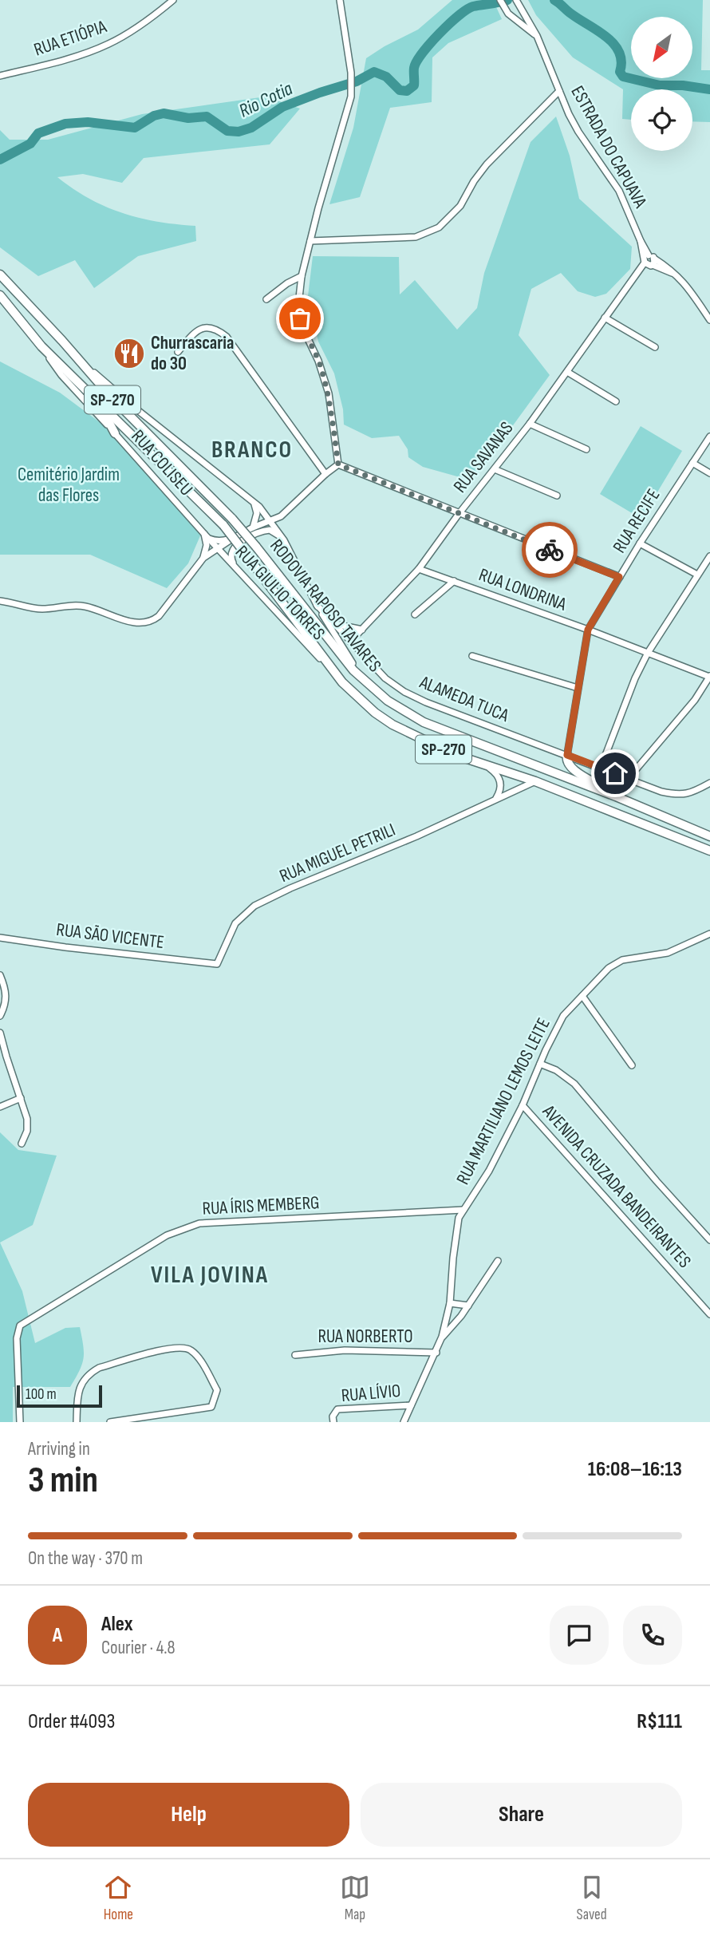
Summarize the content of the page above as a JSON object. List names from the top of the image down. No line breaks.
{"streets":{"highway":["SP-270","RODOVIA RAPOSO TAVARES"],"street":["RUA ETIÓPIA","ESTRADA DO CAPUAVA","RUA SAVANAS","RUA COLISEU","RUA RECIFE","RUA LONDRINA","RUA GIULIO TORRES","ALAMEDA TUCA","RUA MIGUEL PETRILI","RUA SÃO VICENTE","RUA MARTILIANO LEMOS LEITE","AVENIDA CRUZADA BANDEIRANTES","RUA ÍRIS MEMBERG","RUA NORBERTO","RUA LÍVIO"]},"crossings":[["ESTRADA DO CAPUAVA","RUA SAVANAS"],["RUA SAVANAS","RUA LONDRINA"],["RUA SAVANAS","ALAMEDA TUCA"],["RUA COLISEU","RUA GIULIO TORRES"],["RUA COLISEU","RODOVIA RAPOSO TAVARES"],["RUA RECIFE","RUA LONDRINA"],["RUA RECIFE","ALAMEDA TUCA"],["RUA GIULIO TORRES","RODOVIA RAPOSO TAVARES"],["RODOVIA RAPOSO TAVARES","ALAMEDA TUCA"],["RODOVIA RAPOSO TAVARES","RUA MIGUEL PETRILI"],["RUA MIGUEL PETRILI","RUA SÃO VICENTE"],["RUA MARTILIANO LEMOS LEITE","AVENIDA CRUZADA BANDEIRANTES"],["RUA MARTILIANO LEMOS LEITE","RUA ÍRIS MEMBERG"],["RUA MARTILIANO LEMOS LEITE","RUA NORBERTO"],["RUA MARTILIANO LEMOS LEITE","RUA LÍVIO"]],"districts":["BRANCO","VILA JOVINA"],"water":["Rio Cotia"],"parks":["Cemitério Jardim das Flores"],"places":{"restaurant":["Churrascaria do 30"]},"scale_bar":"100 m","north":"bottom left","page":{"scale":"100 m","heading":["3 min","Arriving in","16:08–16:13"],"panel":["Alex","Courier · 4.8","Order #4093","R$111"],"bar":"On the way · 370 m","round":"A","buttons":["Help","Share"],"tabs":["Home","Map","Saved"]}}
